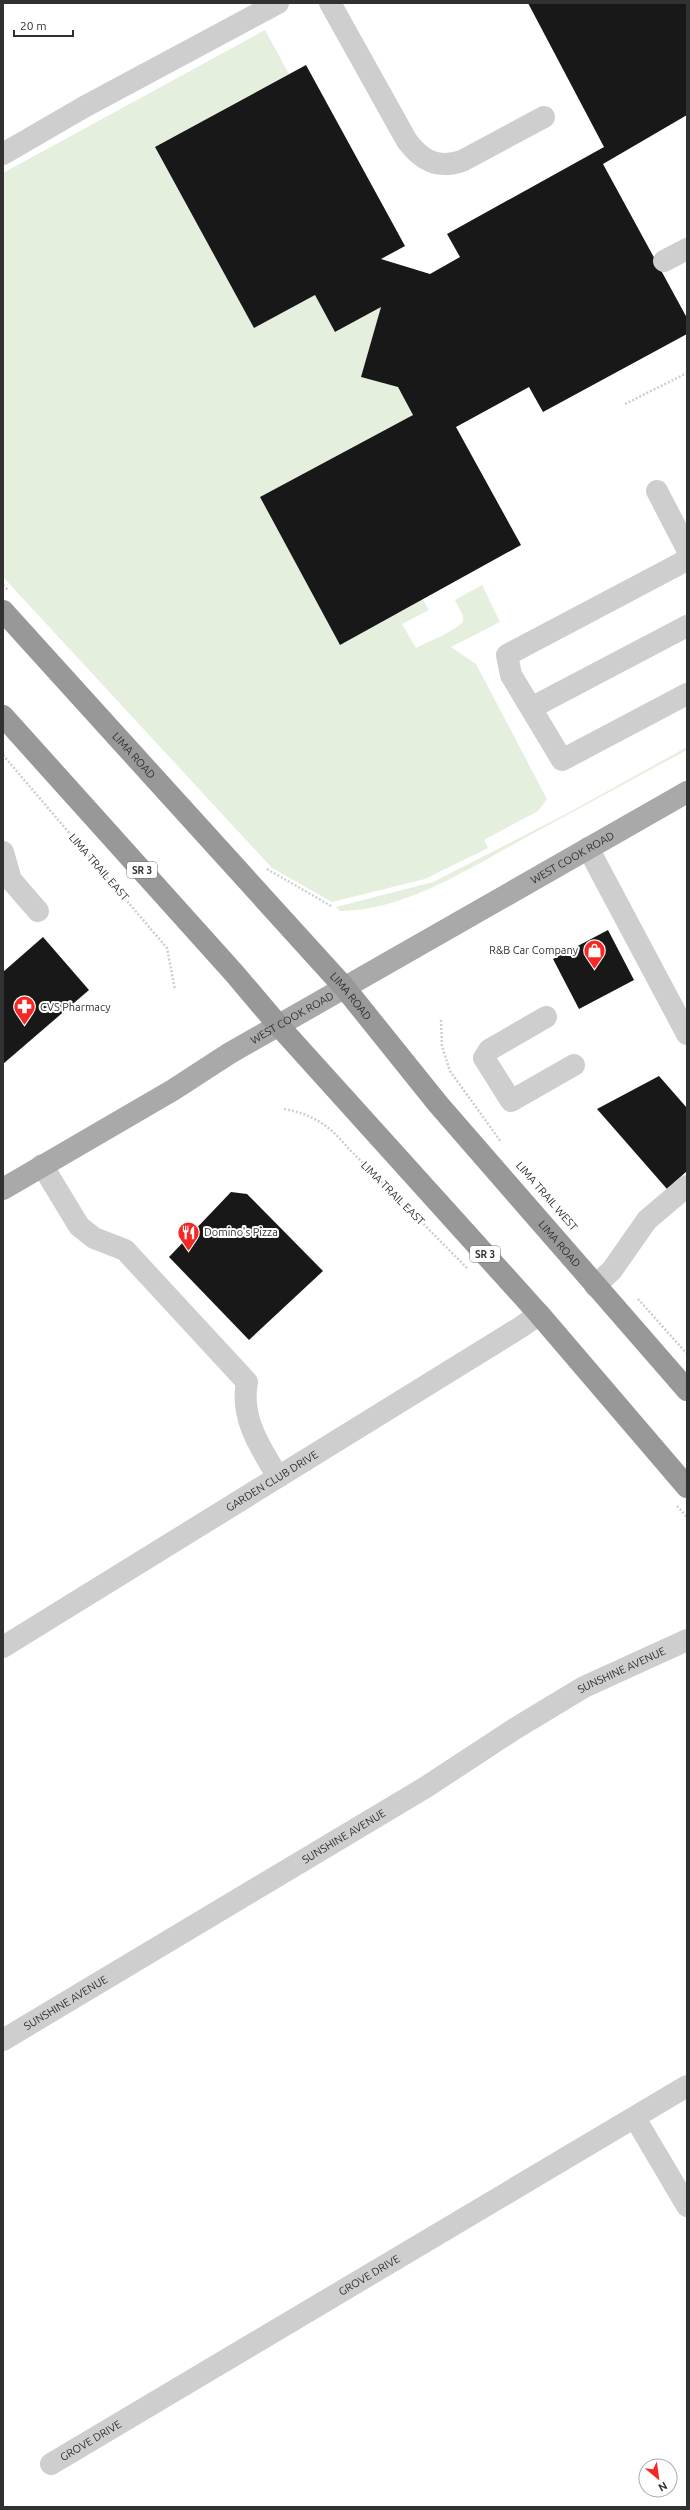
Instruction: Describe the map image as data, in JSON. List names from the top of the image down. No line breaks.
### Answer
{"streets":{"highway":["LIMA ROAD","SR 3"],"main road":["WEST COOK ROAD"],"street":["GARDEN CLUB DRIVE","SUNSHINE AVENUE","GROVE DRIVE"],"path":["LIMA TRAIL EAST"]},"crossings":[["LIMA ROAD","WEST COOK ROAD"],["WEST COOK ROAD","SR 3"],["SR 3","GARDEN CLUB DRIVE"]],"places":{"shop":["R&B Car Company"],"pharmacy":["CVS Pharmacy"],"restaurant":["Domino's Pizza"]},"scale_bar":"20 m","north":"bottom right"}
